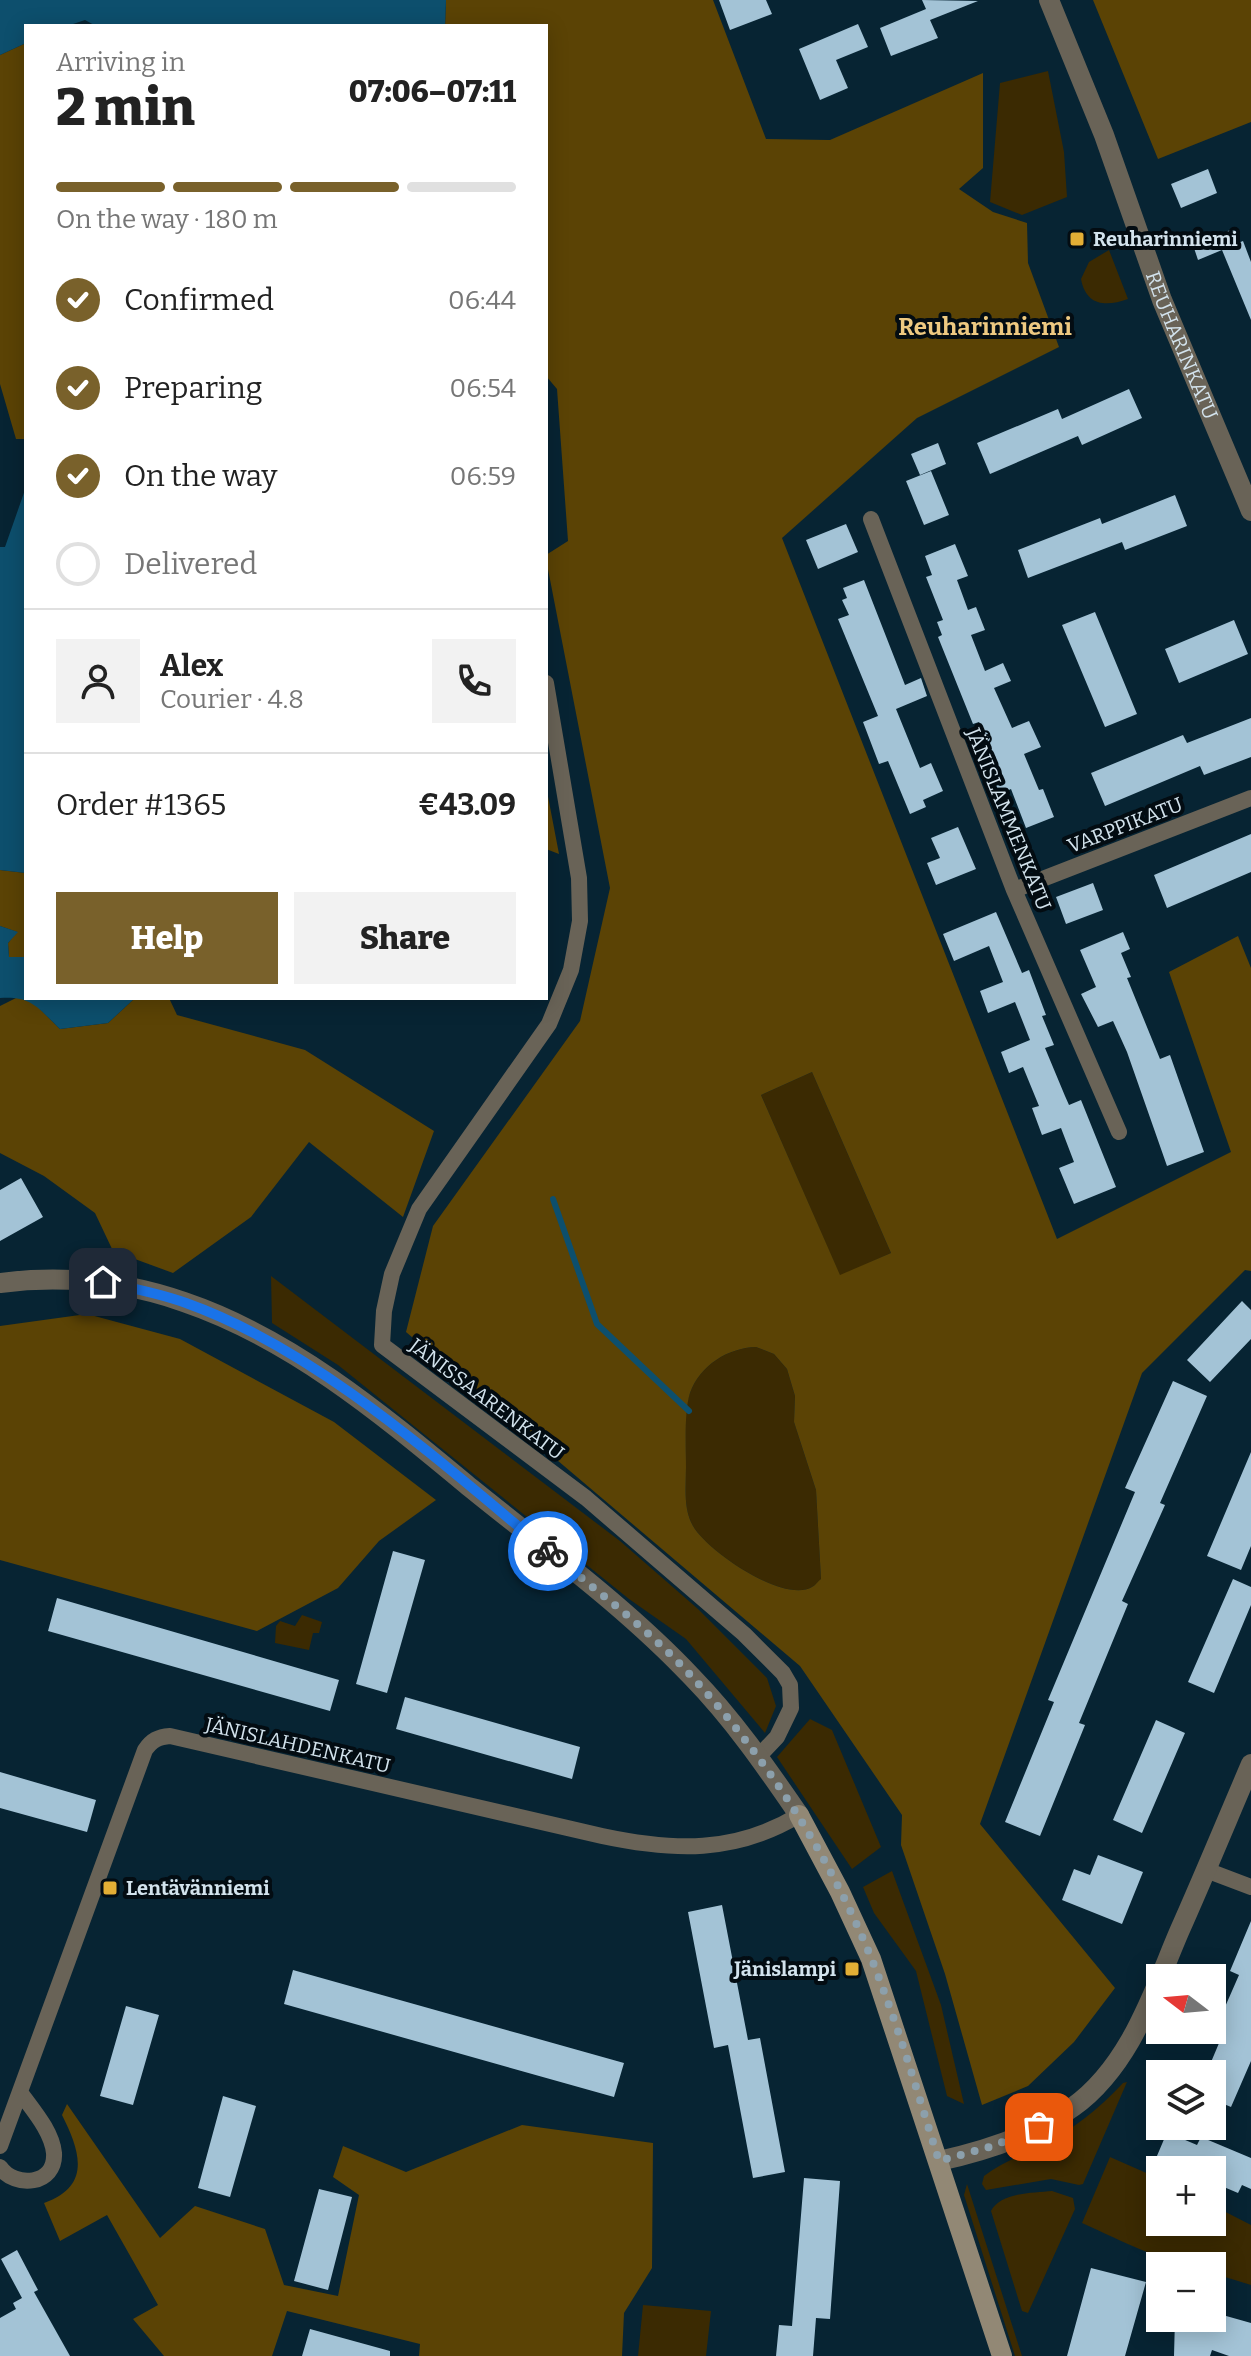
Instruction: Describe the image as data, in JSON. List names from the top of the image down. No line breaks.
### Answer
{"streets":{"street":["REUHARINKATU","JÄNISLAMMENKATU","VARPPIKATU","JÄNISSAARENKATU","JÄNISLAHDENKATU"]},"crossings":[["JÄNISLAMMENKATU","VARPPIKATU"]],"districts":["Reuharinniemi"],"places":{"transit":["Reuharinniemi","Lentävänniemi","Jänislampi"]},"north":"left","page":{"heading":["2 min","Arriving in","07:06–07:11"],"panel":["Alex","Courier · 4.8","Order #1365","€43.09"],"bar":"On the way · 180 m","list":[["Confirmed","06:44"],["Preparing","06:54"],["On the way","06:59"],"Delivered"],"buttons":["Help","Share"],"map_buttons":["+","−"]}}
